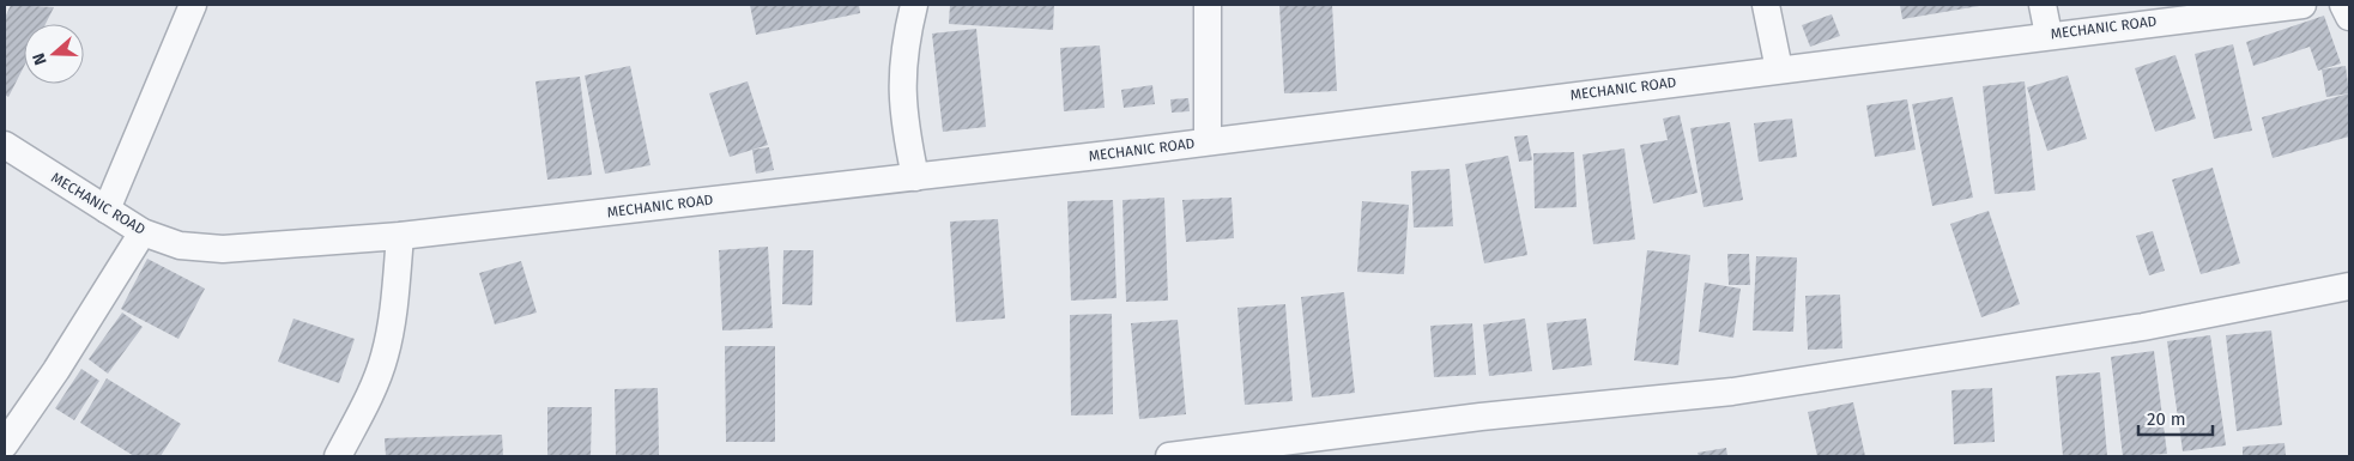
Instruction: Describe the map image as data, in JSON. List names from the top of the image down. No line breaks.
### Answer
{"streets":{"street":["MECHANIC ROAD"]},"scale_bar":"20 m","north":"left"}
